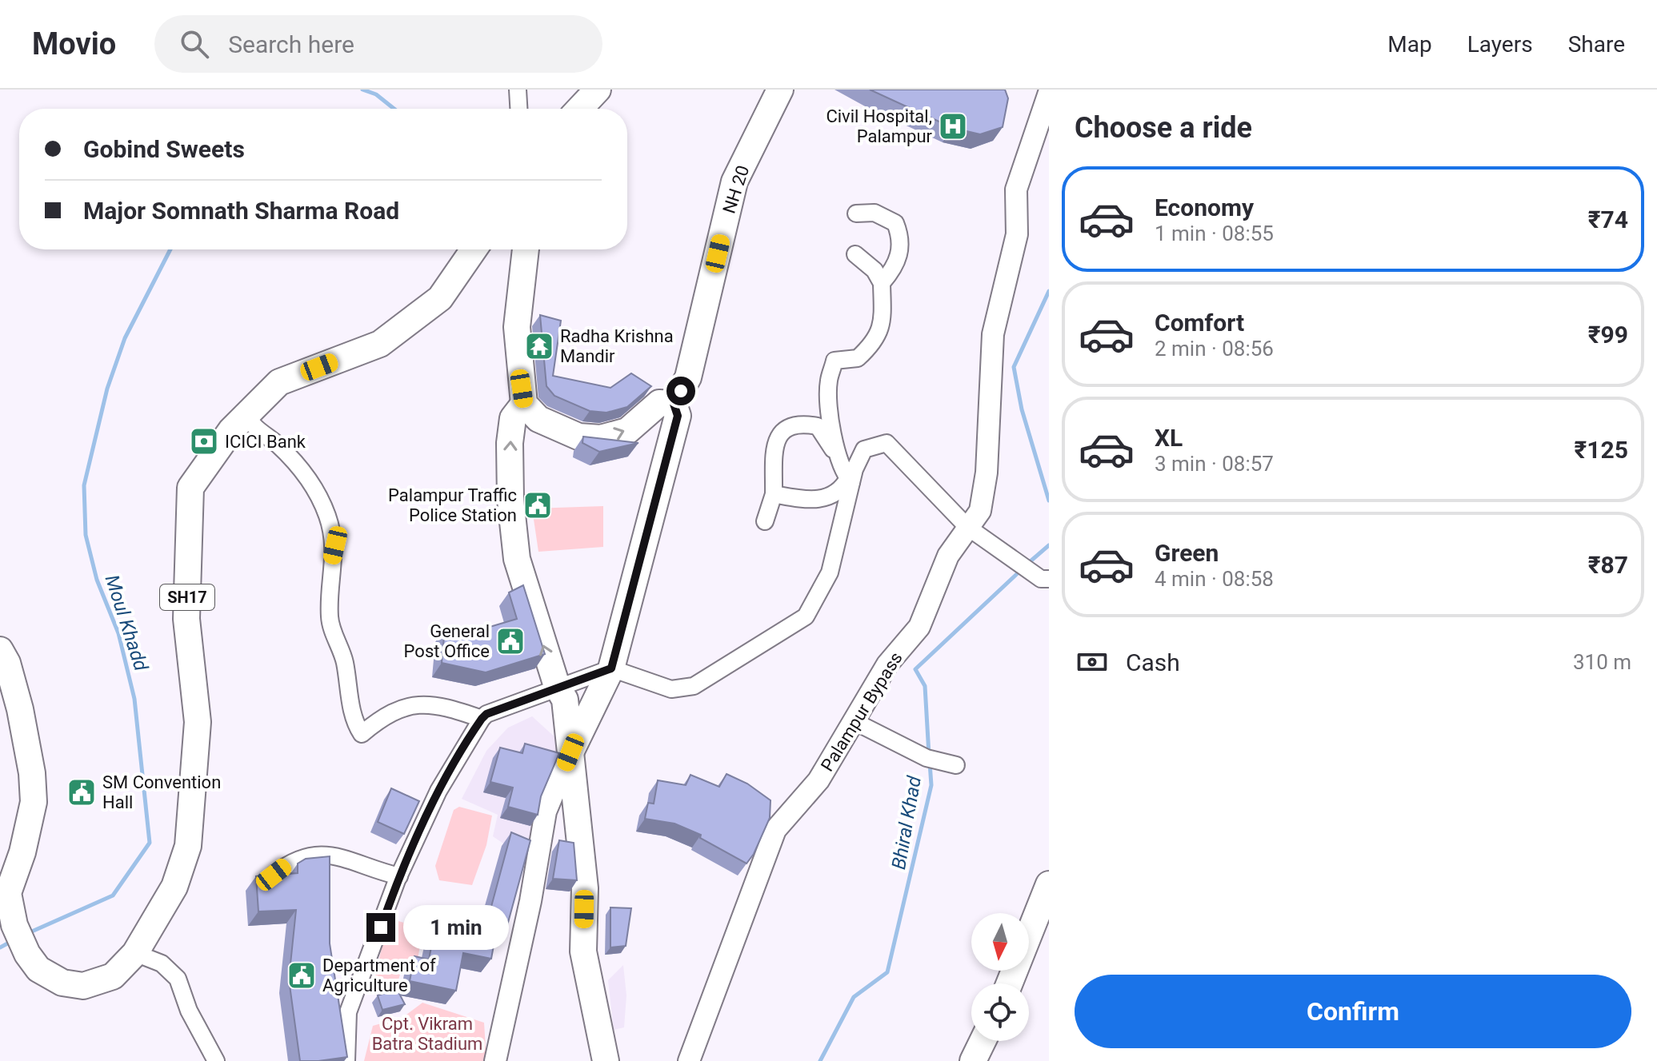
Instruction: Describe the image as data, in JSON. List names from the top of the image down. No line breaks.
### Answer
{"streets":{"main road":["NH 20","SH17"],"street":["Palampur Bypass"]},"water":["Moul Khadd","Bhiral Khad"],"parks":["Cpt. Vikram Batra Stadium"],"places":{"hospital":["Civil Hospital, Palampur"],"temple":["Radha Krishna Mandir"],"bank":["ICICI Bank"],"public building":["Palampur Traffic Police Station","General Post Office","SM Convention Hall","Department of Agriculture"]},"north":"bottom","page":{"header":"Movio","search":"Search here","nav":["Map","Layers","Share"],"heading":"Choose a ride","banner":["Gobind Sweets","Major Somnath Sharma Road"],"list":[{"name":"Economy","note":"1 min · 08:55","value":"₹74"},{"name":"Comfort","note":"2 min · 08:56","value":"₹99"},{"name":"XL","note":"3 min · 08:57","value":"₹125"},{"name":"Green","note":"4 min · 08:58","value":"₹87"}],"pay":["Cash","310 m"],"bubble":"1 min","buttons":"Confirm"}}
